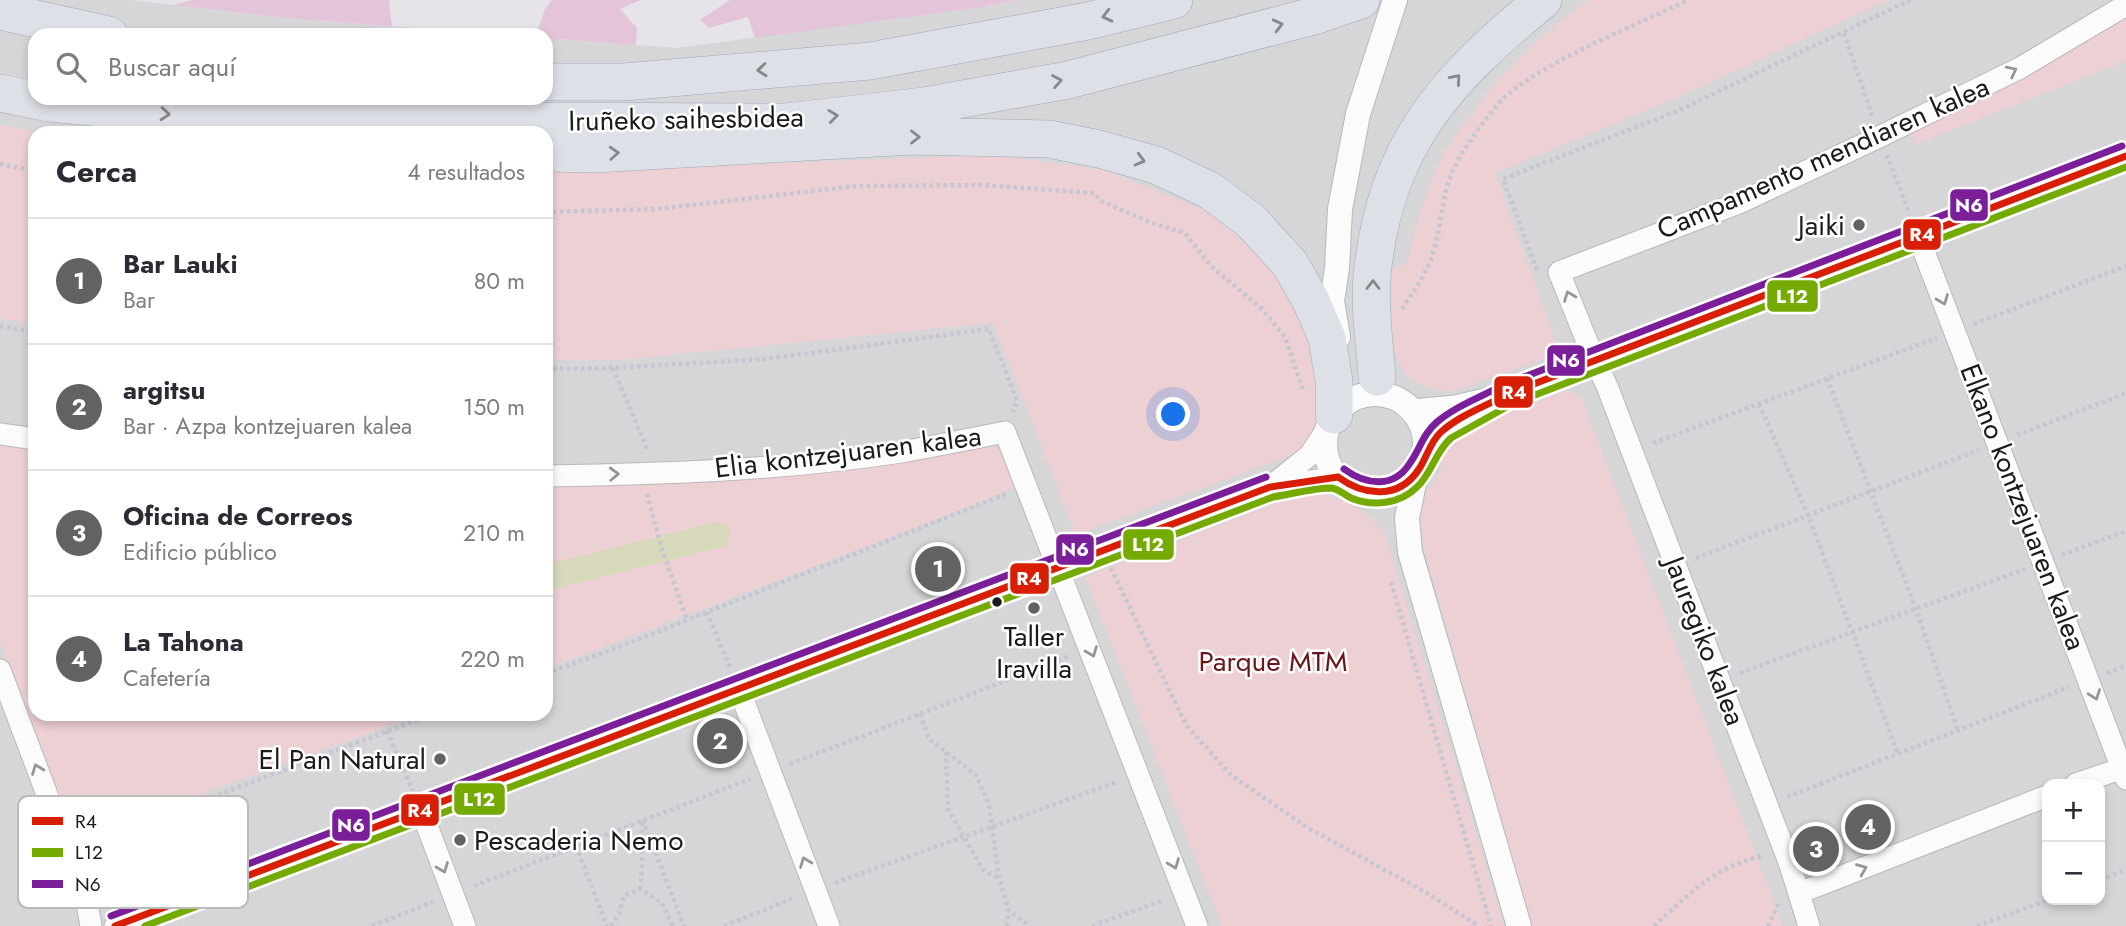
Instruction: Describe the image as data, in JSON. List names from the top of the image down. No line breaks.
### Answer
{"streets":{"highway":["Iruñeko saihesbidea"],"street":["Campamento mendiaren kalea","Elia kontzejuaren kalea","Elkano kontzejuaren kalea","Jauregiko kalea"]},"crossings":[["Campamento mendiaren kalea","Jauregiko kalea"]],"parks":["Parque MTM"],"places":["Jaiki","Taller Iravilla","El Pan Natural","Pescaderia Nemo"],"lines":["transit line N6","transit line R4","transit line L12"],"legend":["R4","L12","N6"],"page":{"search":"Buscar aquí","heading":["Cerca","4 resultados"],"list":[{"mark":"1","name":"Bar Lauki","note":"Bar","value":"80 m"},{"mark":"2","name":"argitsu","note":"Bar · Azpa kontzejuaren kalea","value":"150 m"},{"mark":"3","name":"Oficina de Correos","note":"Edificio público","value":"210 m"},{"mark":"4","name":"La Tahona","note":"Cafetería","value":"220 m"}],"pins":["1","2","4","3"],"map_buttons":["+","−"]}}
